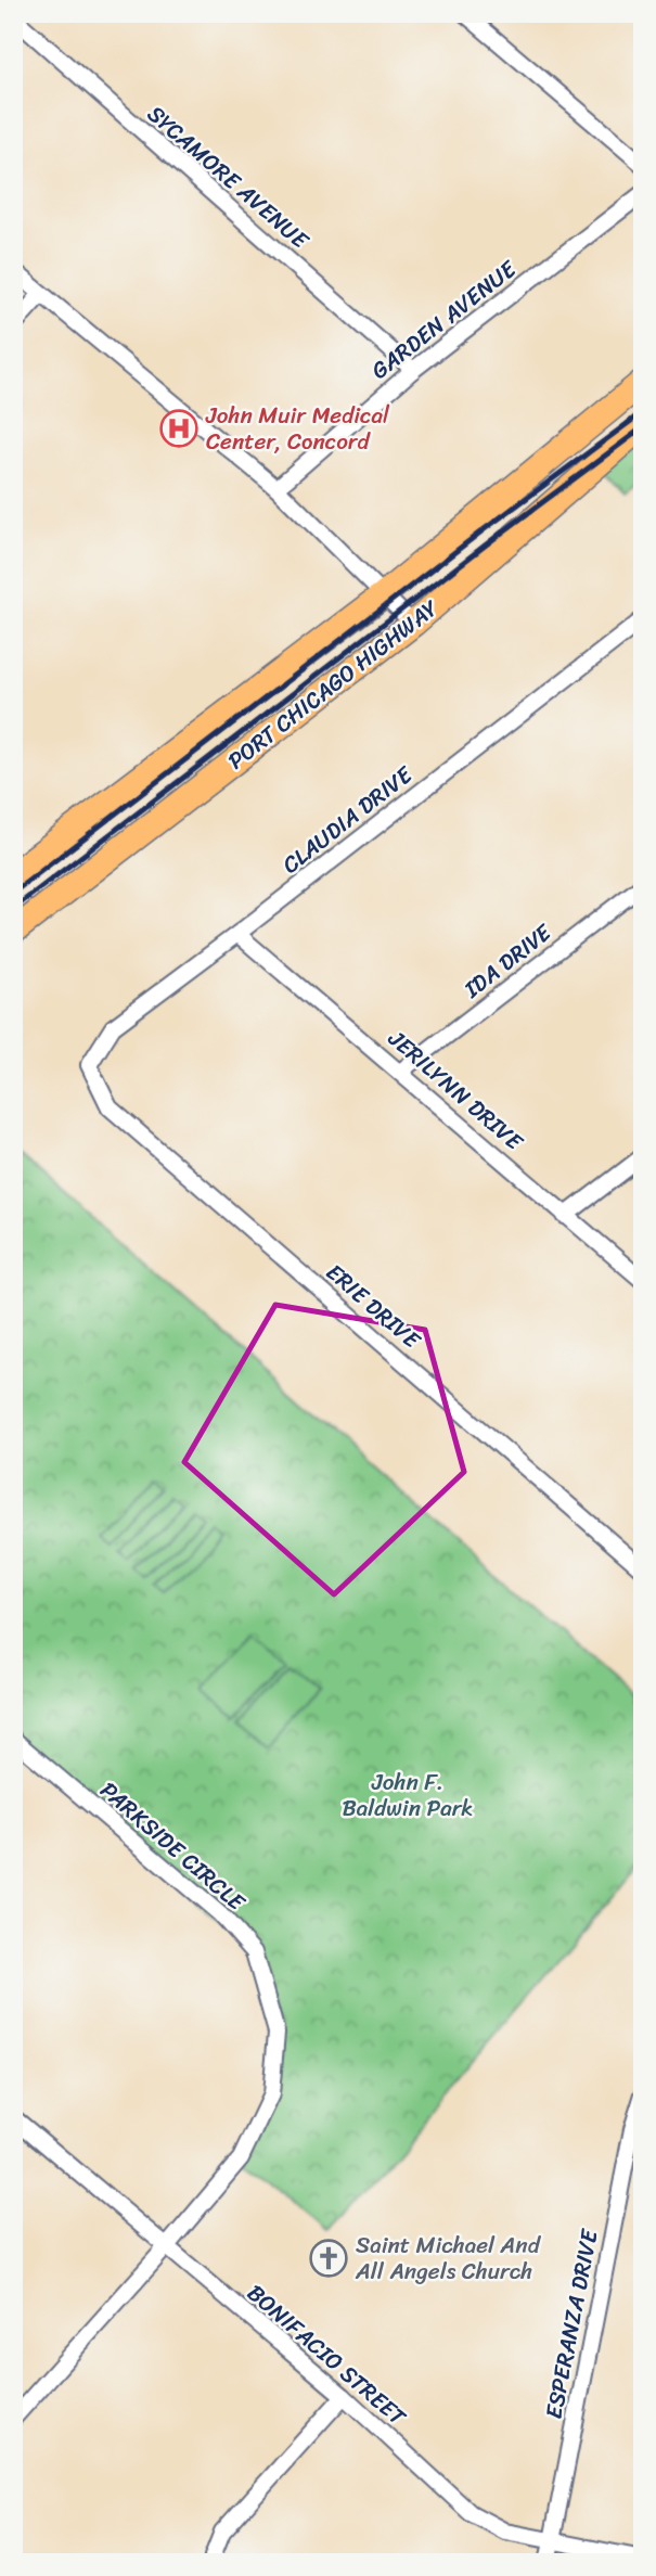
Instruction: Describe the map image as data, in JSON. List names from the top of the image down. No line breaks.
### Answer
{"streets":{"main road":["PORT CHICAGO HIGHWAY"],"street":["SYCAMORE AVENUE","GARDEN AVENUE","CLAUDIA DRIVE","IDA DRIVE","JERILYNN DRIVE","ERIE DRIVE","PARKSIDE CIRCLE","ESPERANZA DRIVE","BONIFACIO STREET"]},"crossings":[["SYCAMORE AVENUE","GARDEN AVENUE"],["CLAUDIA DRIVE","JERILYNN DRIVE"],["CLAUDIA DRIVE","ERIE DRIVE"],["IDA DRIVE","JERILYNN DRIVE"],["PARKSIDE CIRCLE","BONIFACIO STREET"],["ESPERANZA DRIVE","BONIFACIO STREET"]],"parks":["John F. Baldwin Park"],"places":{"hospital":["John Muir Medical Center, Concord"],"church":["Saint Michael And All Angels Church"]}}
